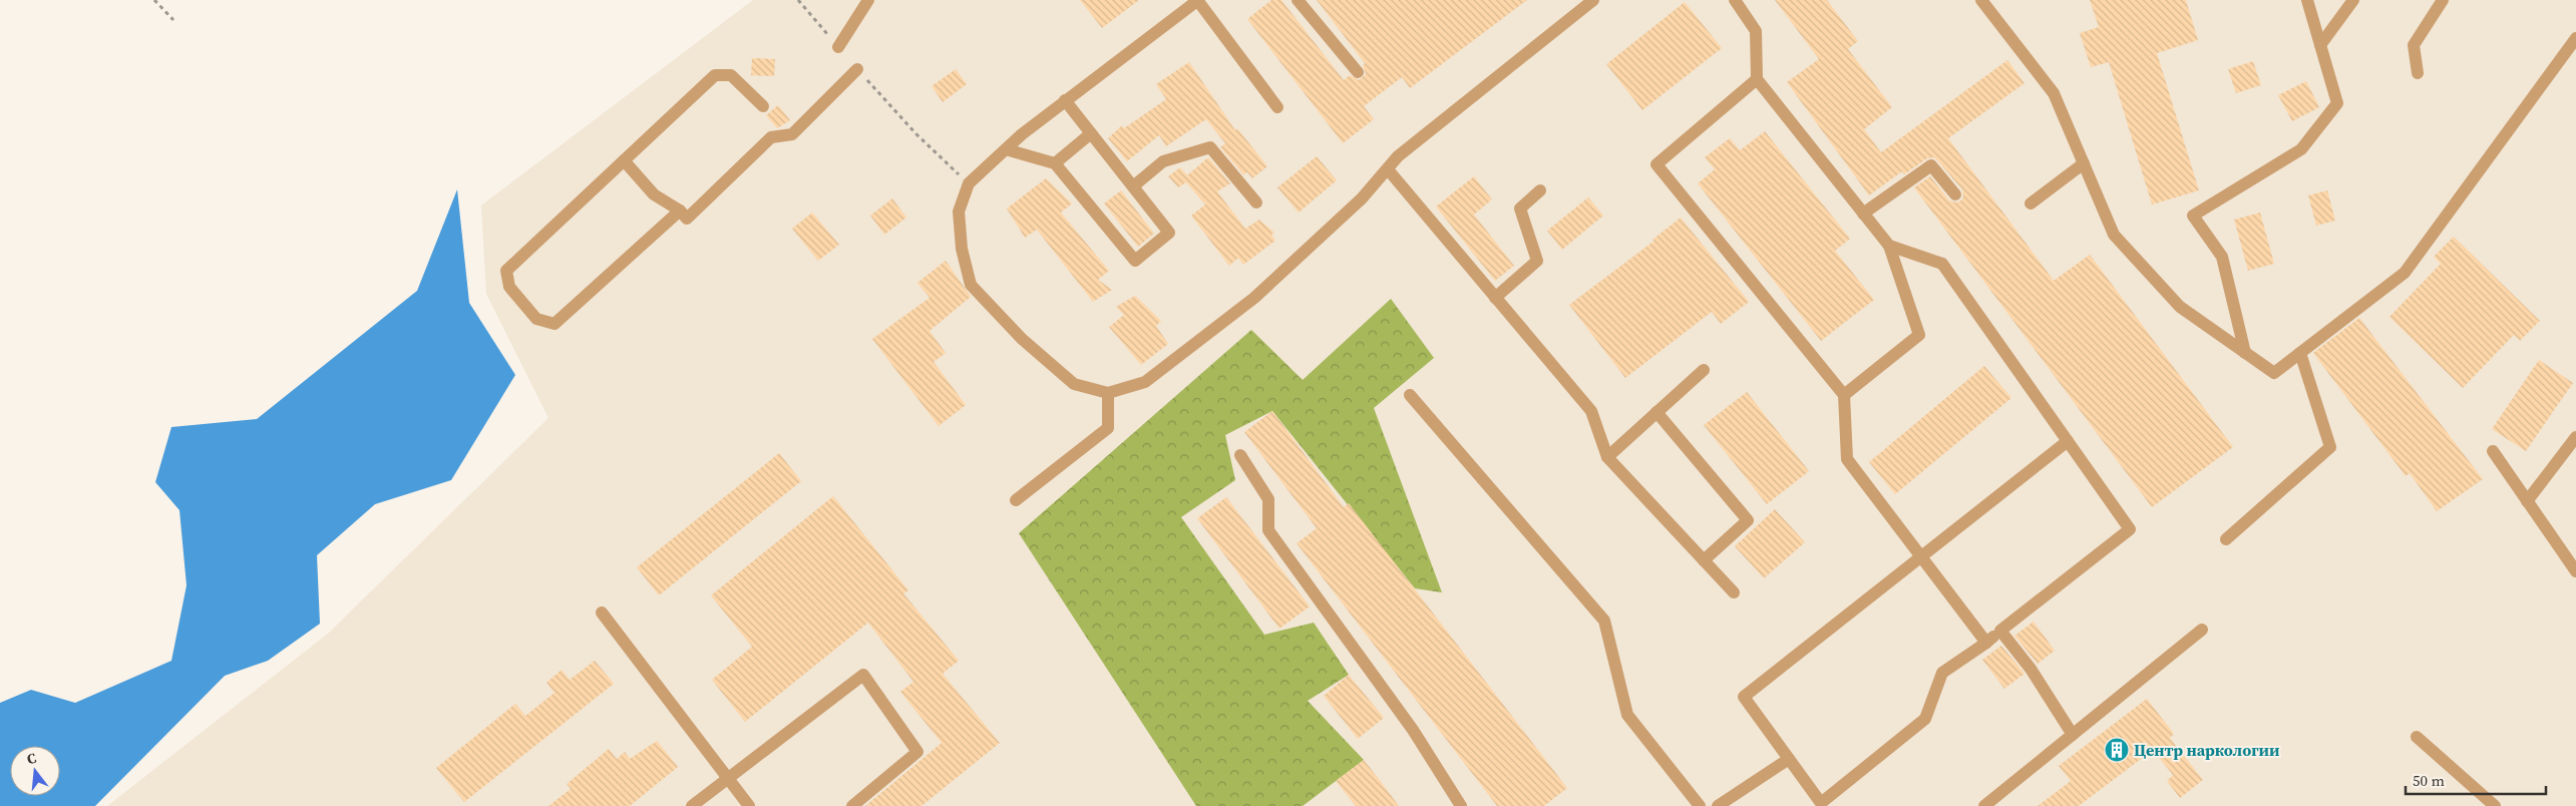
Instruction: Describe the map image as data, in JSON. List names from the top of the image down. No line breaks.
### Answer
{"places":{"building":["Центр наркологии"]},"scale_bar":"50 m","north":"top"}
